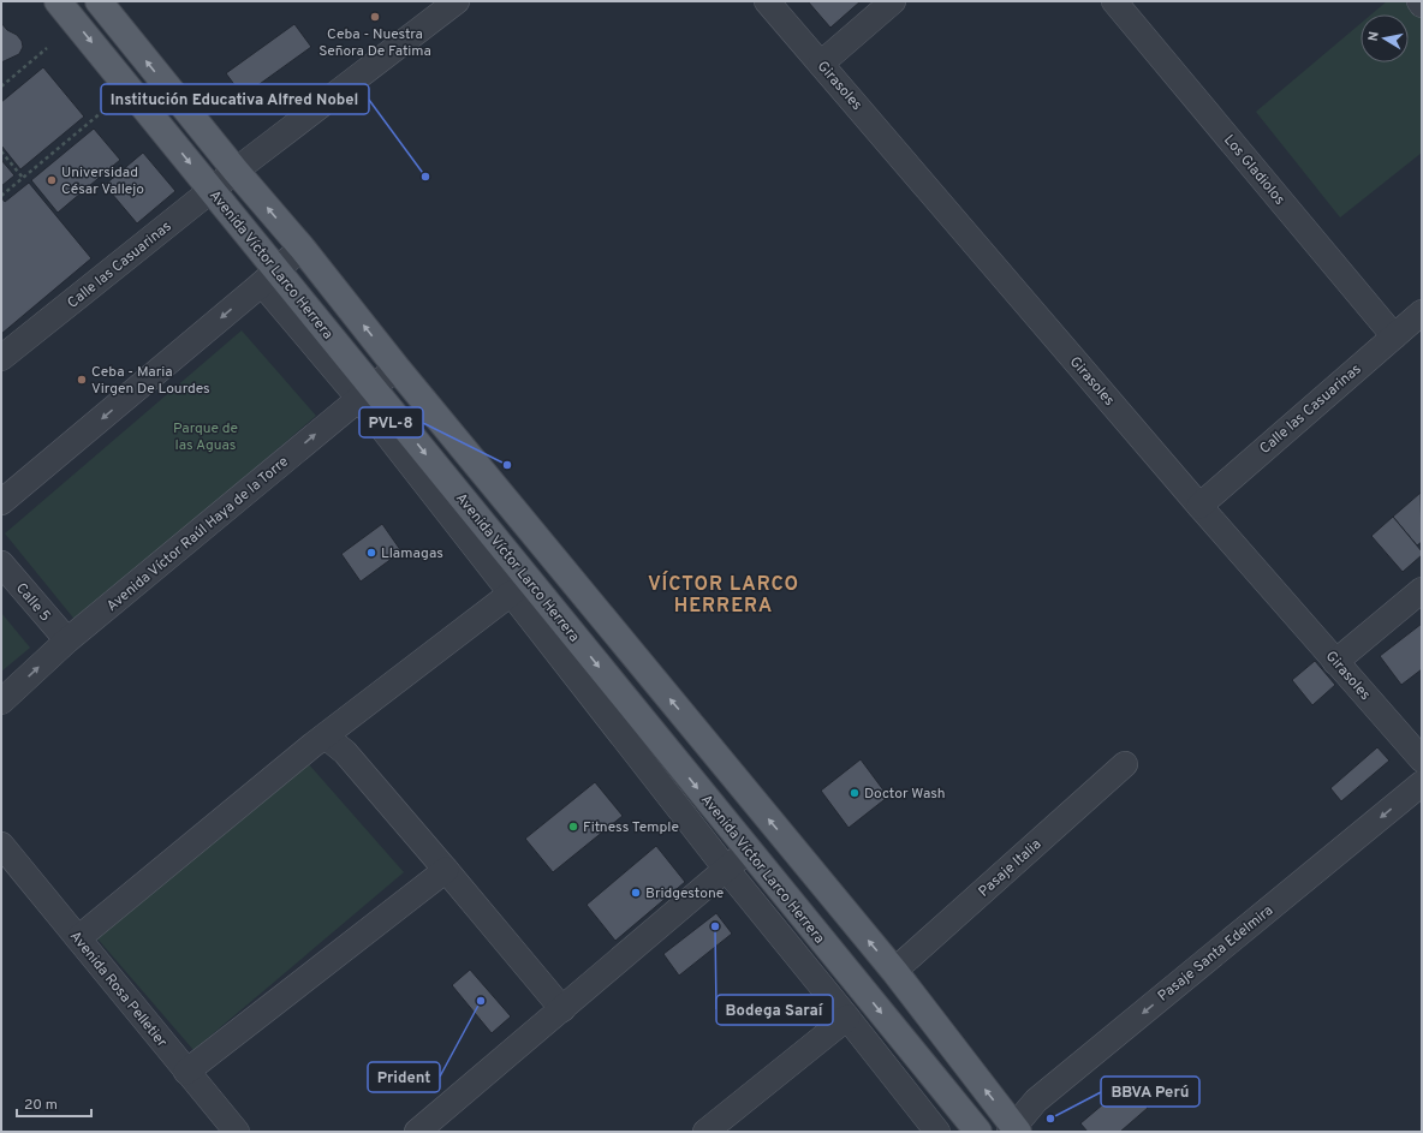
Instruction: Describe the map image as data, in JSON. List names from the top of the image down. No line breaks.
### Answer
{"streets":{"main road":["Avenida Víctor Larco Herrera"],"street":["Girasoles","Los Gladiolos","Calle las Casuarinas","Avenida Víctor Raúl Haya de la Torre","Calle 5","Pasaje Italia","Pasaje Santa Edelmira","Avenida Rosa Pelletier"]},"crossings":[["Girasoles","Calle las Casuarinas"],["Los Gladiolos","Calle las Casuarinas"],["Calle las Casuarinas","Avenida Víctor Larco Herrera"],["Avenida Víctor Larco Herrera","Avenida Víctor Raúl Haya de la Torre"],["Avenida Víctor Raúl Haya de la Torre","Calle 5"]],"one_way":["Pasaje Santa Edelmira"],"districts":["VÍCTOR LARCO HERRERA"],"parks":["Parque de las Aguas"],"places":["Ceba - Nuestra Señora De Fatima","Institución Educativa Alfred Nobel","Universidad César Vallejo","Ceba - Maria Virgen De Lourdes","PVL-8","Llamagas","Doctor Wash","Fitness Temple","Bridgestone","Bodega Saraí","Prident","BBVA Perú"],"scale_bar":"20 m","north":"left"}
